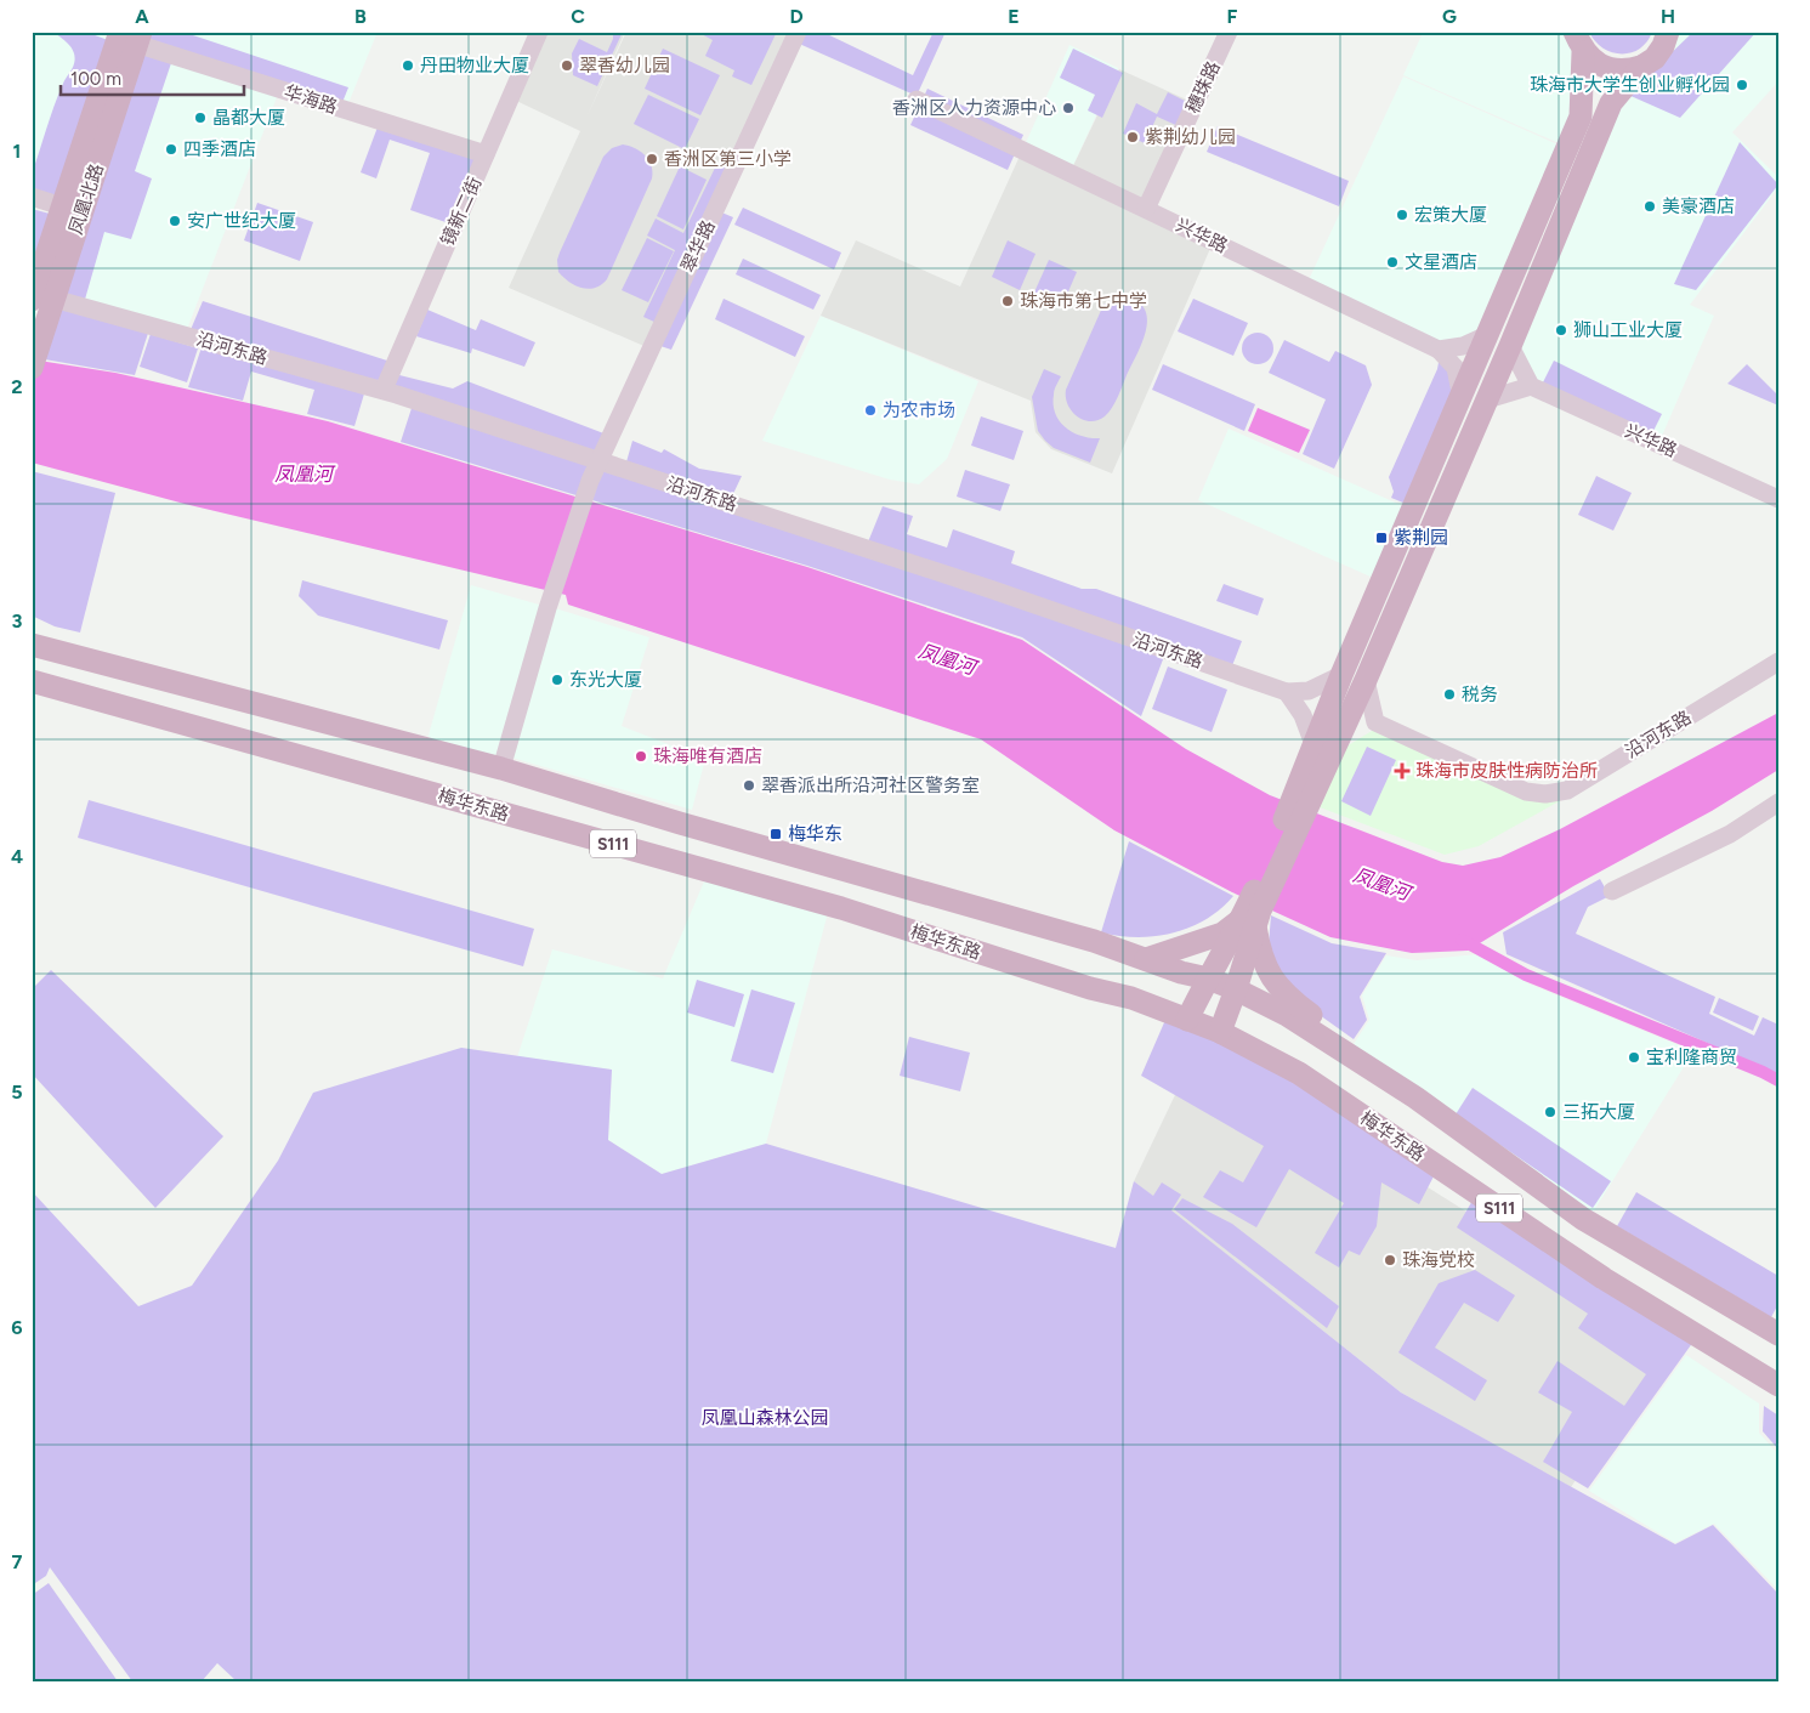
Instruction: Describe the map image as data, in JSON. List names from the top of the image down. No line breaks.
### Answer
{"streets":{"main road":["凤凰北路","梅华东路","S111"],"street":["穗珠路","华海路","镜新二街","兴华路","翠华路","沿河东路"]},"crossings":[["穗珠路","兴华路"],["华海路","凤凰北路"],["华海路","镜新二街"],["凤凰北路","沿河东路"],["镜新二街","沿河东路"],["翠华路","沿河东路"],["翠华路","S111"]],"water":["凤凰河"],"parks":["凤凰山森林公园"],"places":{"other":["丹田物业大厦","翠香幼儿园","珠海市大学生创业孵化园","香洲区人力资源中心","晶都大厦","紫荆幼儿园","四季酒店","香洲区第三小学","美豪酒店","宏策大厦","安广世纪大厦","文星酒店","珠海市第七中学","狮山工业大厦","为农市场","东光大厦","税务","珠海唯有酒店","翠香派出所沿河社区警务室","宝利隆商贸","三拓大厦","珠海党校"],"transit":["紫荆园","梅华东"],"health":["珠海市皮肤性病防治所"]},"scale_bar":"100 m","grid":{"columns":["A","B","C","D","E","F","G","H"],"rows":["1","2","3","4","5","6","7"]}}
